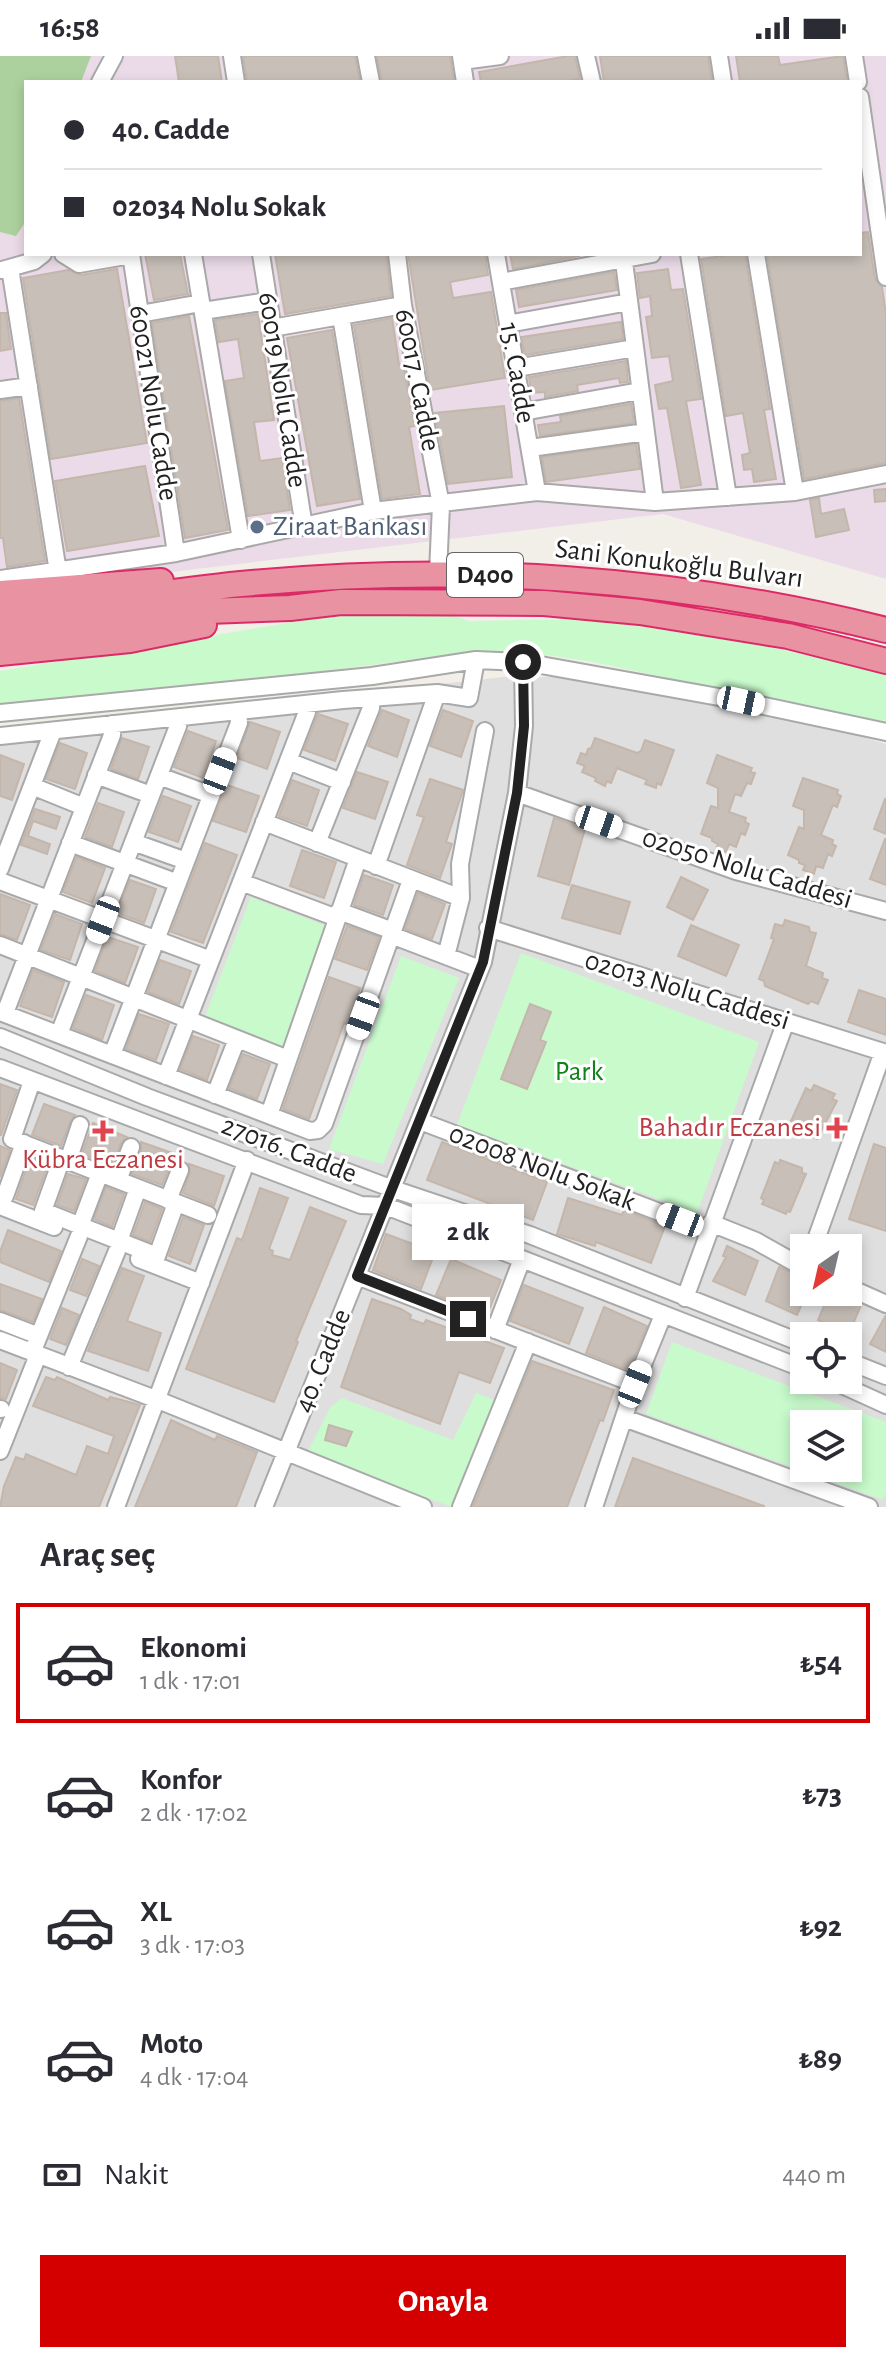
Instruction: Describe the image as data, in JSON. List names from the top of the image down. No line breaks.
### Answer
{"streets":{"highway":["Sani Konukoğlu Bulvarı","D400"],"street":["15. Cadde","60017. Cadde","60019 Nolu Cadde","60021 Nolu Cadde","02050 Nolu Caddesi","02013 Nolu Caddesi","27016. Cadde","02008 Nolu Sokak","40. Cadde"]},"crossings":[["60017. Cadde","Sani Konukoğlu Bulvarı"],["Sani Konukoğlu Bulvarı","D400"],["02050 Nolu Caddesi","40. Cadde"],["02013 Nolu Caddesi","40. Cadde"],["27016. Cadde","40. Cadde"],["02008 Nolu Sokak","40. Cadde"]],"parks":["Park"],"places":{"other":["Ziraat Bankası"],"health":["Bahadır Eczanesi","Kübra Eczanesi"]},"north":"bottom left","page":{"status":"16:58","banner":["40. Cadde","02034 Nolu Sokak"],"bubble":"2 dk","heading":"Araç seç","list":[{"name":"Ekonomi","note":"1 dk · 17:01","value":"₺54"},{"name":"Konfor","note":"2 dk · 17:02","value":"₺73"},{"name":"XL","note":"3 dk · 17:03","value":"₺92"},{"name":"Moto","note":"4 dk · 17:04","value":"₺89"}],"pay":["Nakit","440 m"],"buttons":"Onayla"}}
